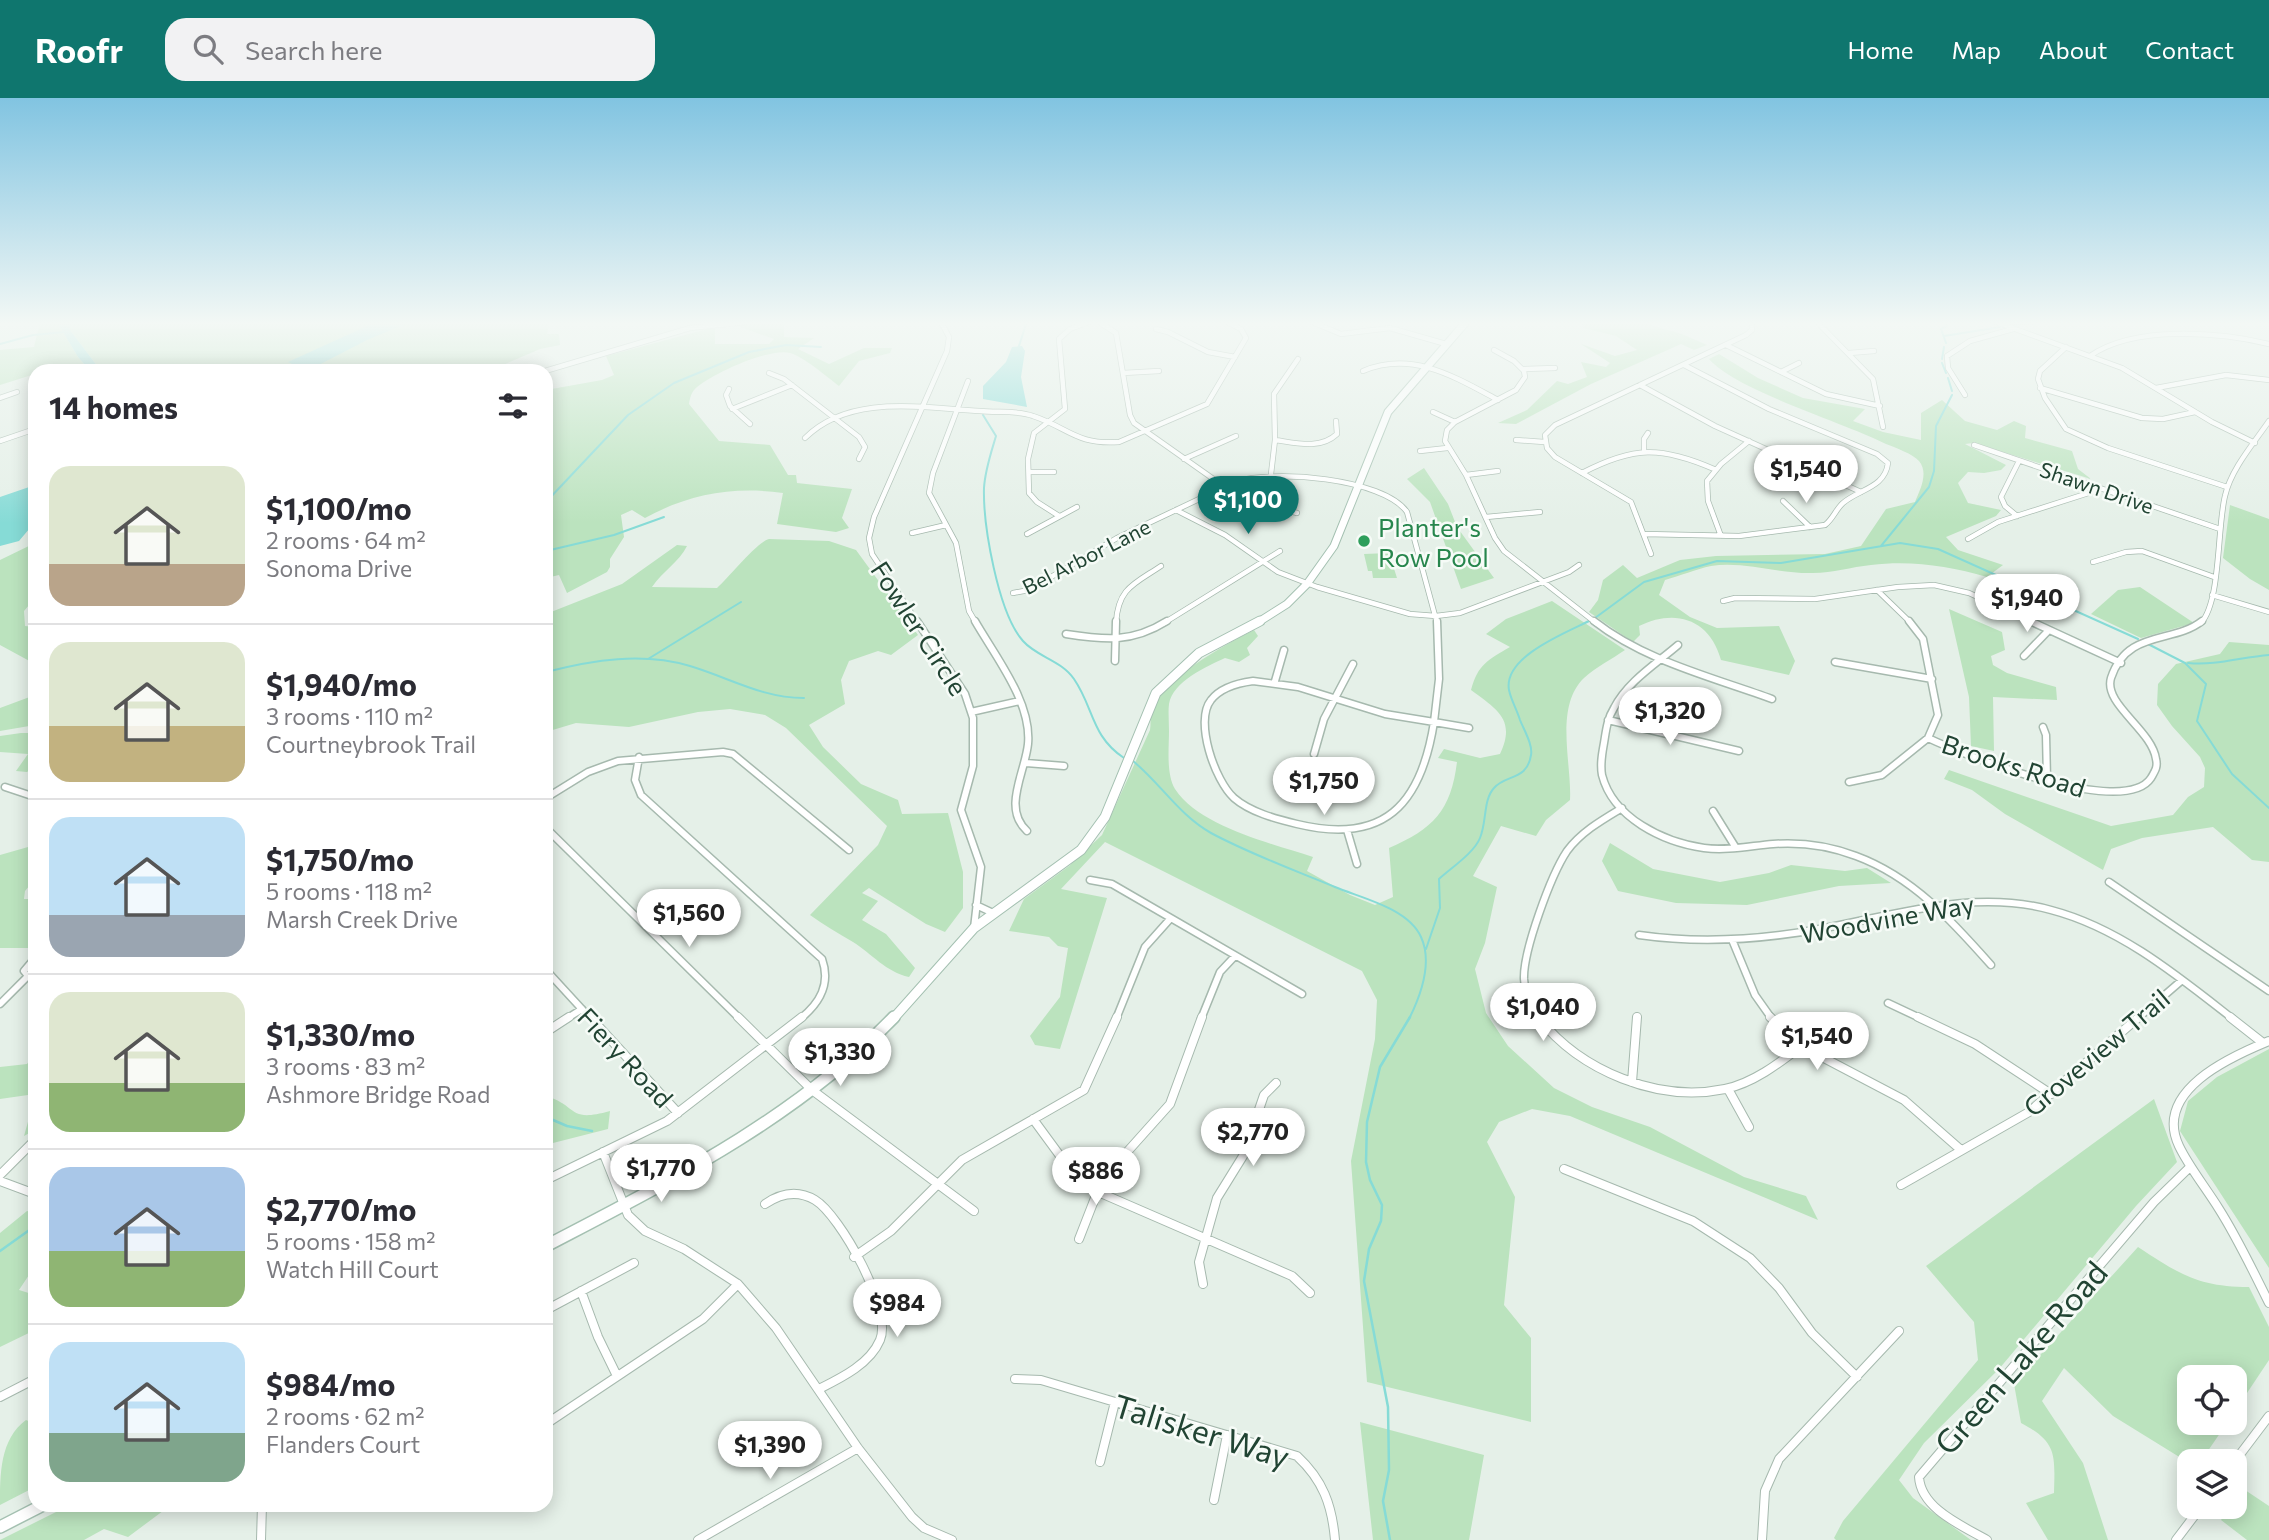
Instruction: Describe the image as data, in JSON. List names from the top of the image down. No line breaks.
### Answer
{"streets":{"street":["Shawn Drive","Bel Arbor Lane","Fowler Circle","Brooks Road","Woodvine Way","Groveview Trail","Fiery Road","Green Lake Road","Talisker Way"]},"crossings":[["Shawn Drive","Brooks Road"],["Woodvine Way","Groveview Trail"]],"places":["Planter's Row Pool"],"page":{"header":"Roofr","search":"Search here","nav":["Home","Map","About","Contact"],"heading":"14 homes","price":["$1,540","$1,100","$1,940","$1,320","$1,750","$1,560","$1,040","$1,540","$1,330","$2,770","$1,770","$886","$984","$1,390"],"list":[{"name":"$1,100/mo","note":"2 rooms · 64 m² · Sonoma Drive"},{"name":"$1,940/mo","note":"3 rooms · 110 m² · Courtneybrook Trail"},{"name":"$1,750/mo","note":"5 rooms · 118 m² · Marsh Creek Drive"},{"name":"$1,330/mo","note":"3 rooms · 83 m² · Ashmore Bridge Road"},{"name":"$2,770/mo","note":"5 rooms · 158 m² · Watch Hill Court"},{"name":"$984/mo","note":"2 rooms · 62 m² · Flanders Court"}]}}
